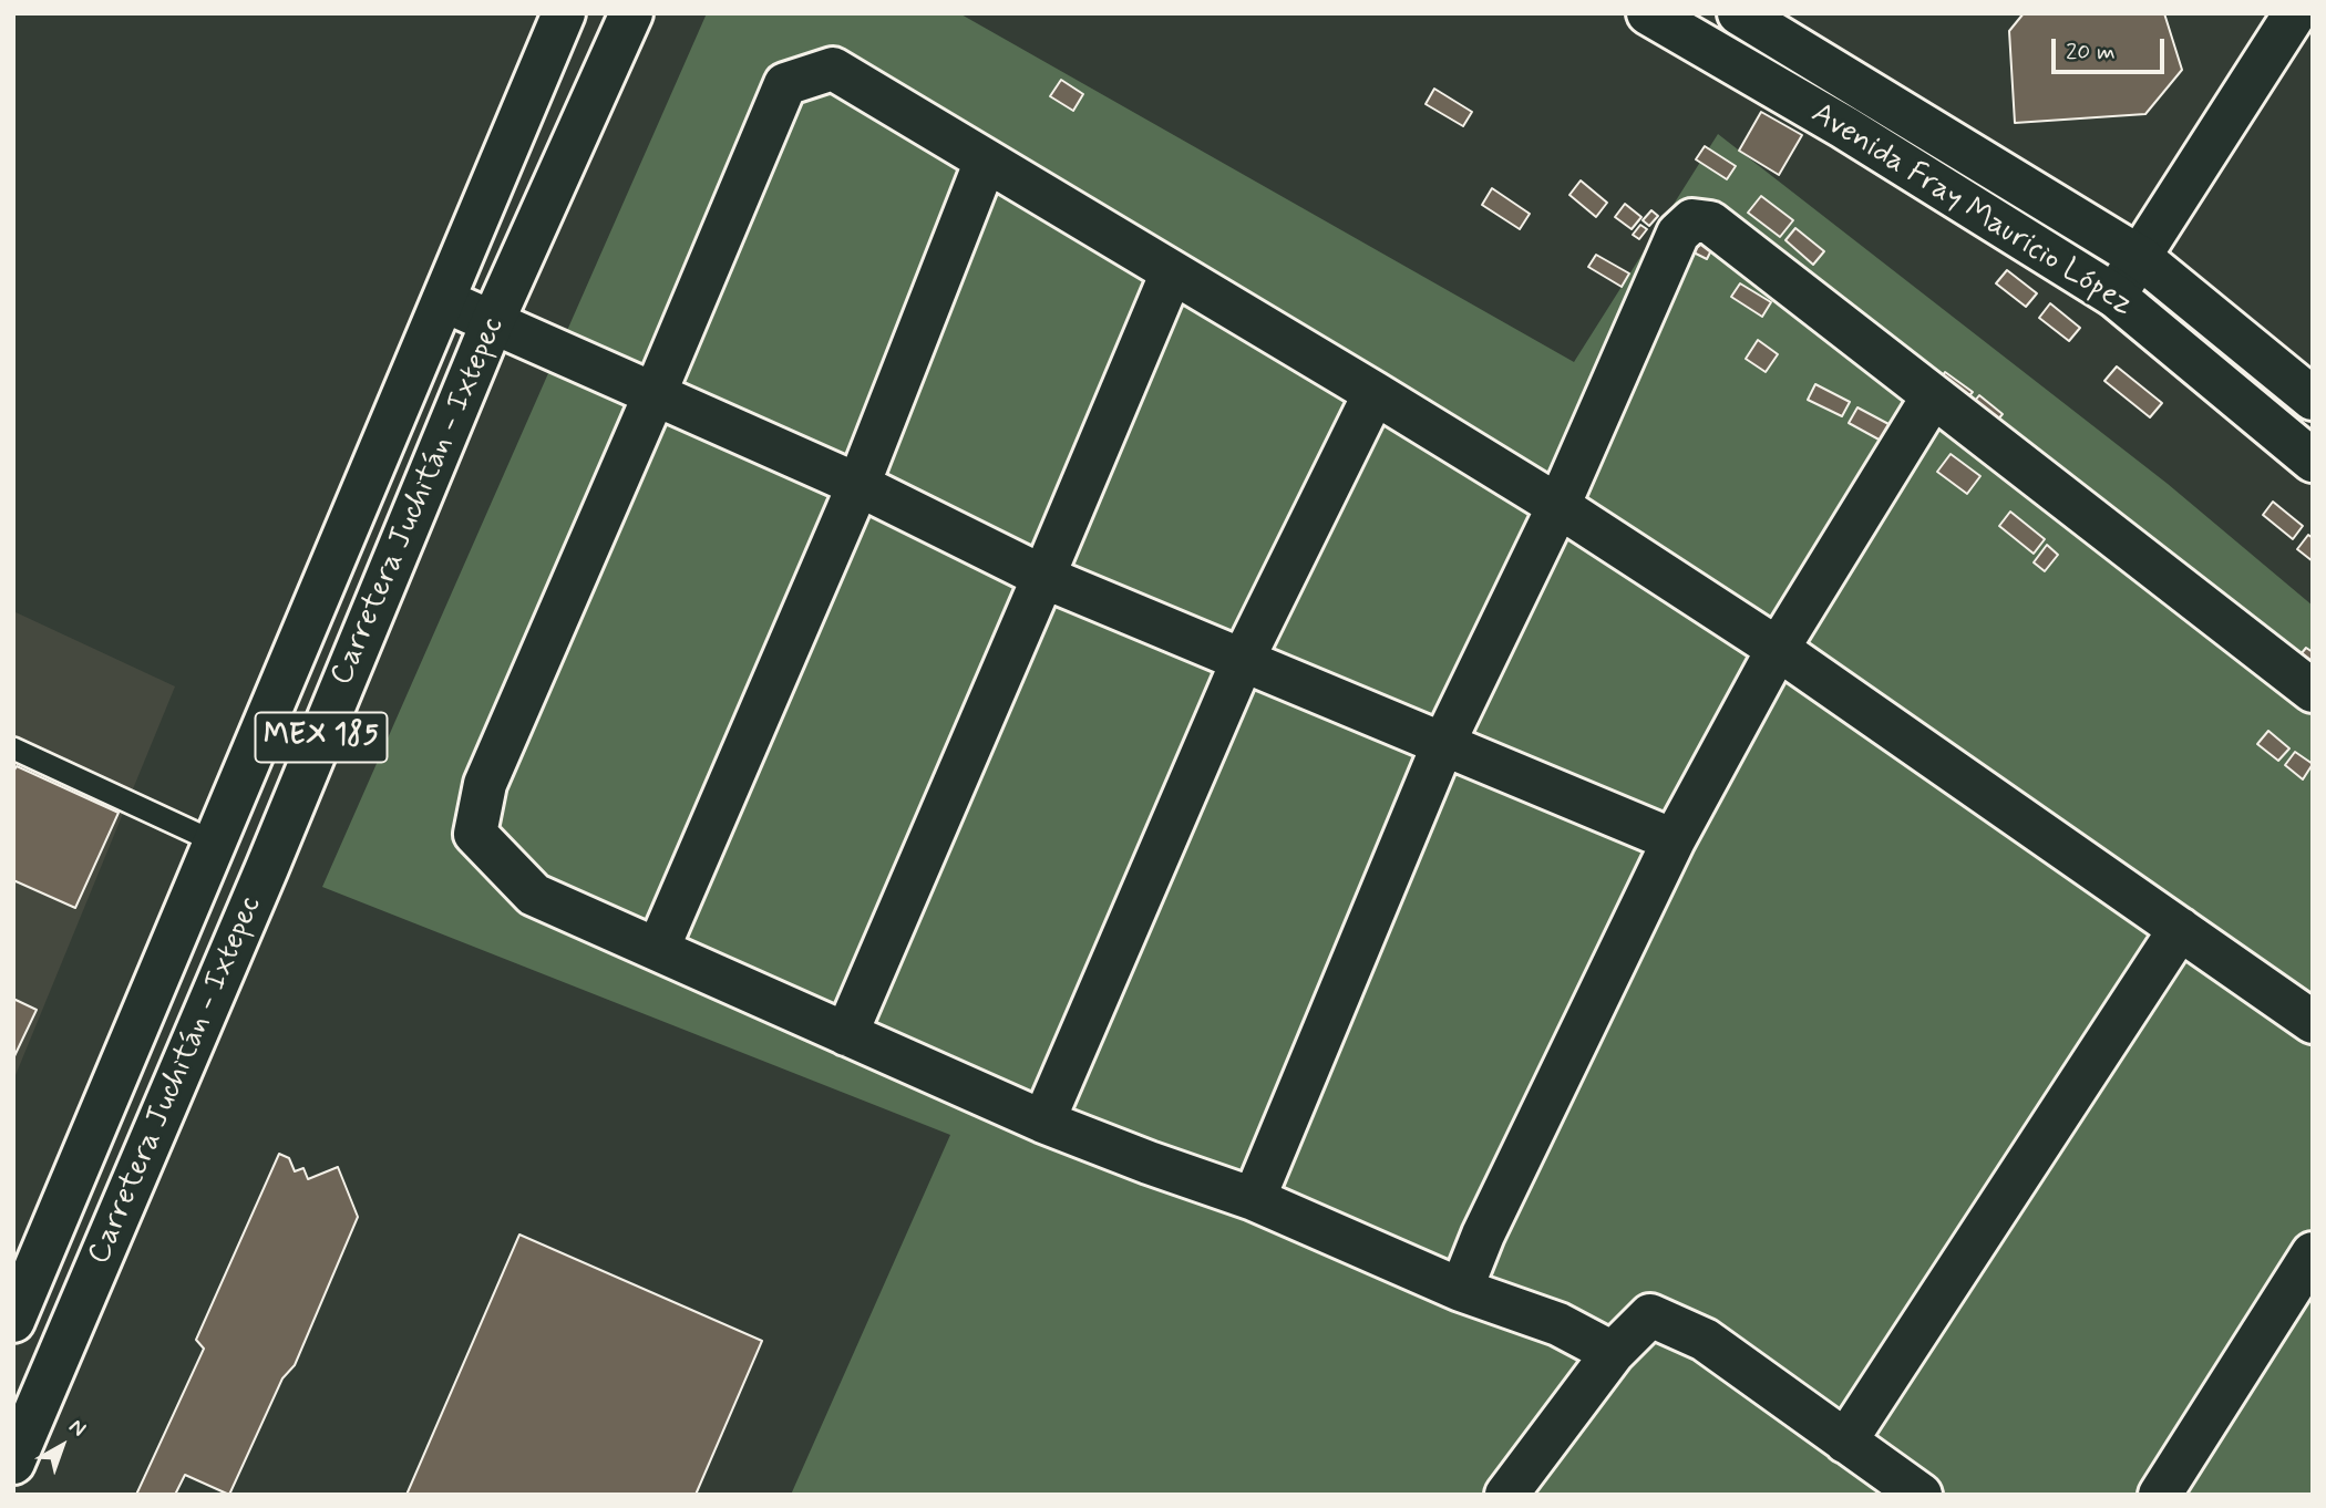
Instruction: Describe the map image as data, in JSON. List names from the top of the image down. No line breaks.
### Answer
{"streets":{"street":["Avenida Fray Mauricio López","Carretera Juchitán - Ixtepec","MEX 185"]},"scale_bar":"20 m","north":"top right"}
